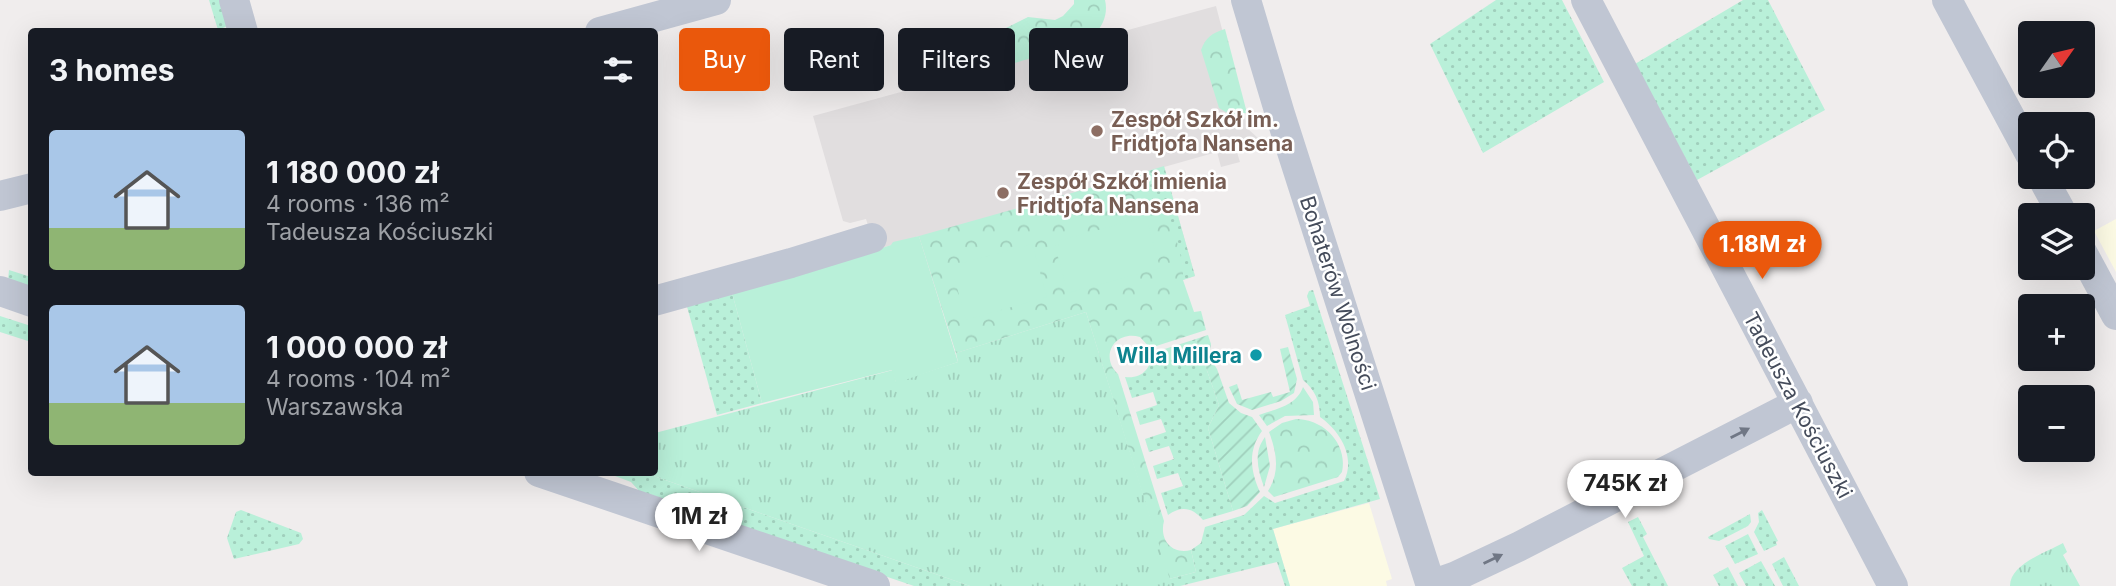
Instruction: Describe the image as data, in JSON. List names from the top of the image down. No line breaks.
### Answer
{"streets":{"street":["Bohaterów Wolności","Tadeusza Kościuszki"]},"places":["Zespół Szkół im. Fridtjofa Nansena","Zespół Szkół imienia Fridtjofa Nansena","Willa Millera"],"north":"top right","page":{"map_buttons":["+","−"],"chip":["Buy","Rent","Filters","New"],"heading":"3 homes","list":[{"name":"1 180 000 zł","note":"4 rooms · 136 m² · Tadeusza Kościuszki"},{"name":"1 000 000 zł","note":"4 rooms · 104 m² · Warszawska"}],"price":["1.18M zł","745K zł","1M zł"]}}
